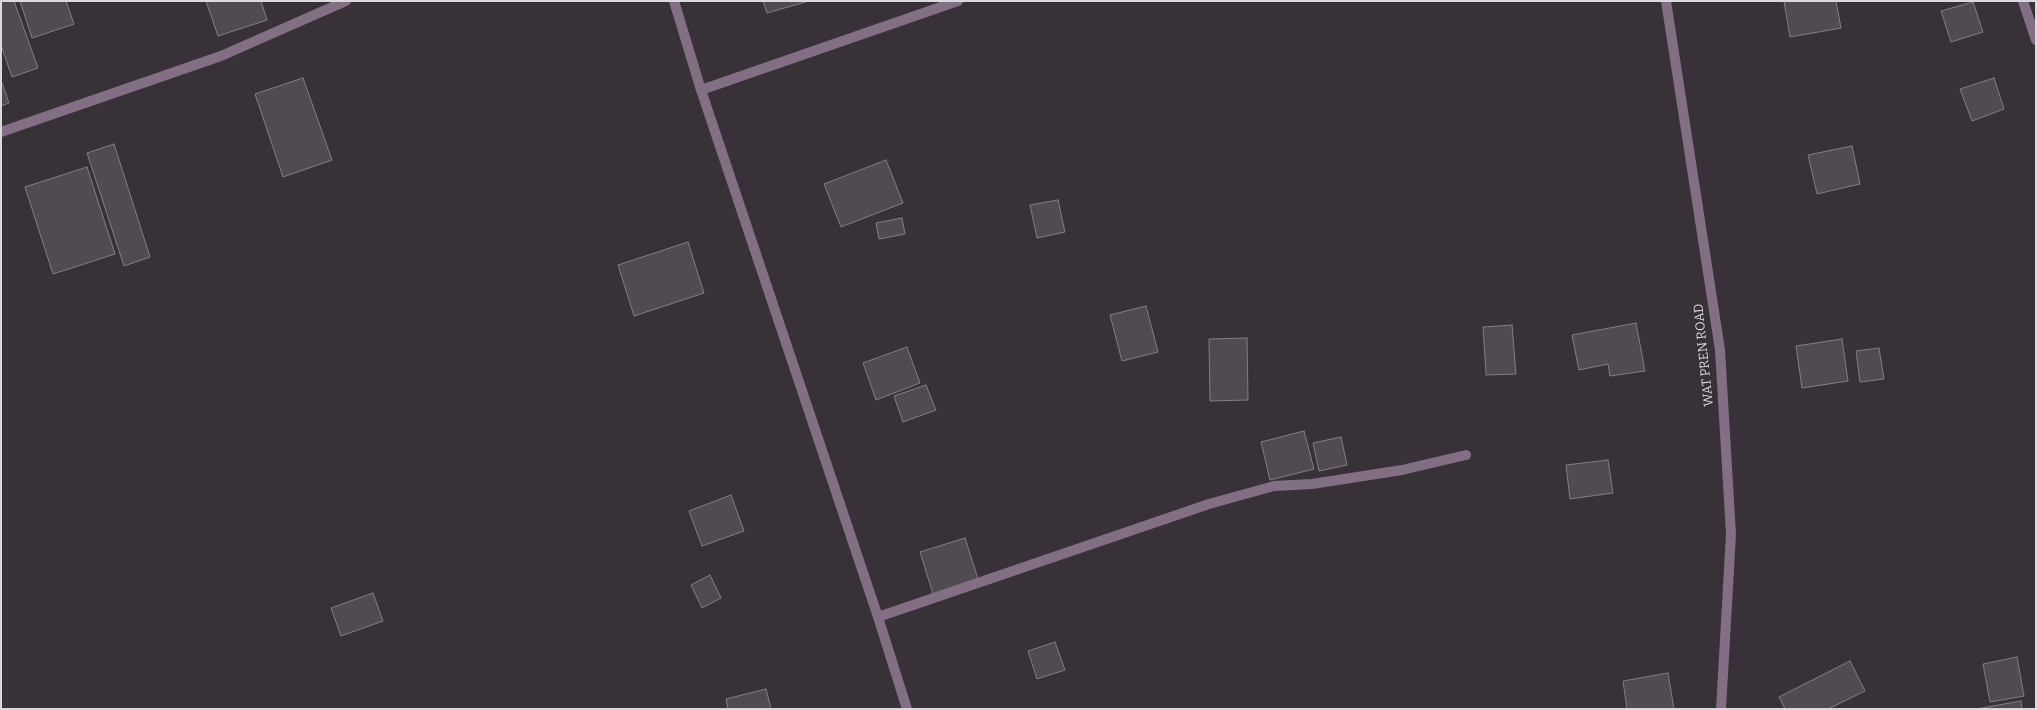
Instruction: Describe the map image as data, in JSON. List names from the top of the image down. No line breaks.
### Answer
{"streets":{"street":["WAT PREN ROAD"]}}
